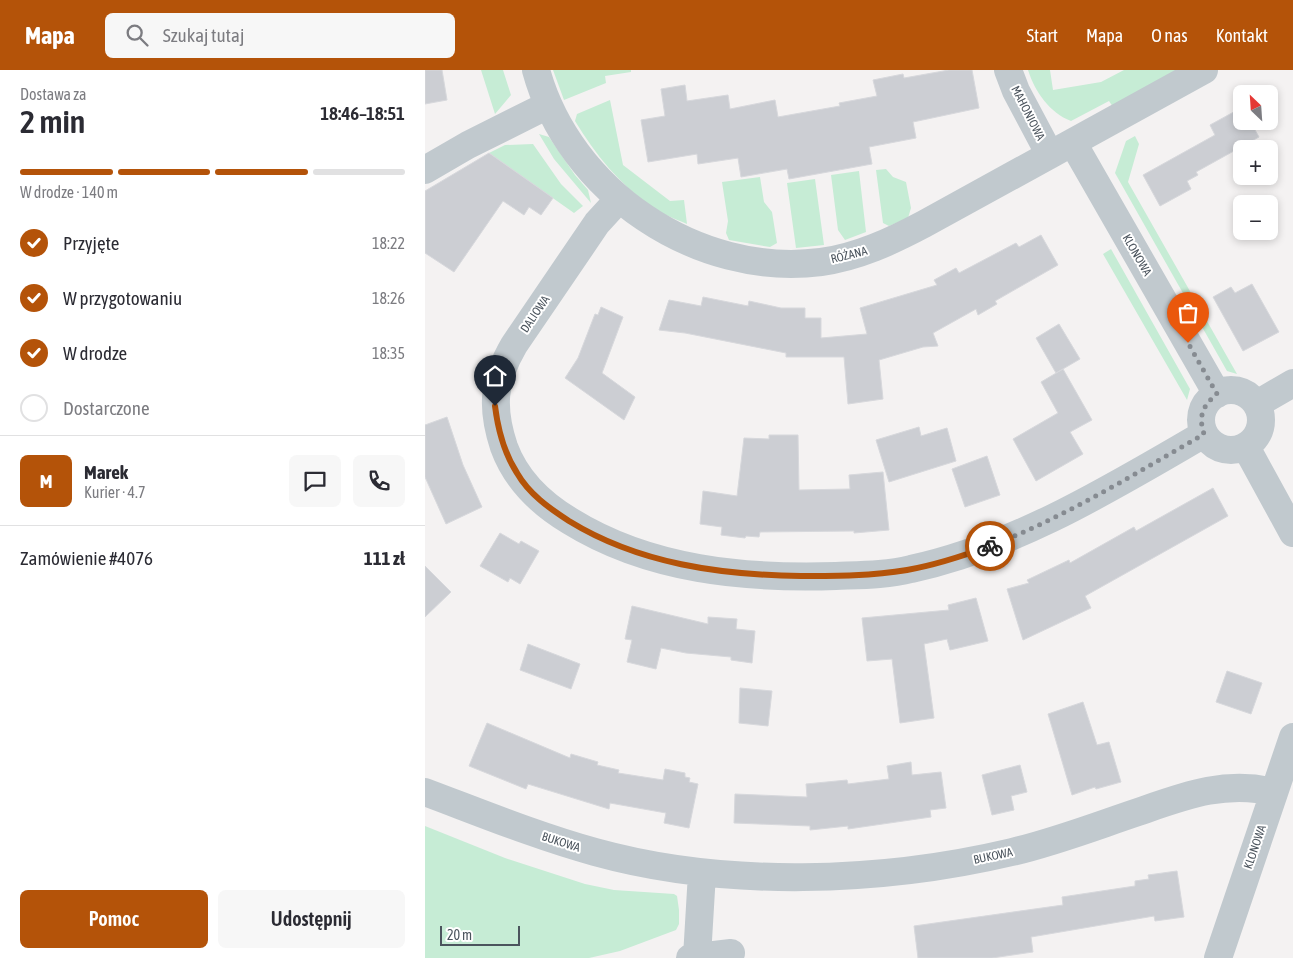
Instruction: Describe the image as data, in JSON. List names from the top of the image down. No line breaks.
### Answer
{"streets":{"street":["MAHONIOWA","RÓŻANA","KLONOWA","DALIOWA","BUKOWA"]},"crossings":[["MAHONIOWA","RÓŻANA"],["MAHONIOWA","KLONOWA"],["RÓŻANA","KLONOWA"],["RÓŻANA","DALIOWA"],["KLONOWA","DALIOWA"],["KLONOWA","BUKOWA"]],"scale_bar":"20 m","north":"top left","page":{"header":"Mapa","search":"Szukaj tutaj","nav":["Start","Mapa","O nas","Kontakt"],"heading":["2 min","Dostawa za","18:46–18:51"],"panel":["Marek","Kurier · 4.7","Zamówienie #4076","111 zł"],"map_buttons":["+","−"],"bar":"W drodze · 140 m","list":[["Przyjęte","18:22"],["W przygotowaniu","18:26"],["W drodze","18:35"],"Dostarczone"],"round":"M","buttons":["Pomoc","Udostępnij"],"scale":"20 m"}}
